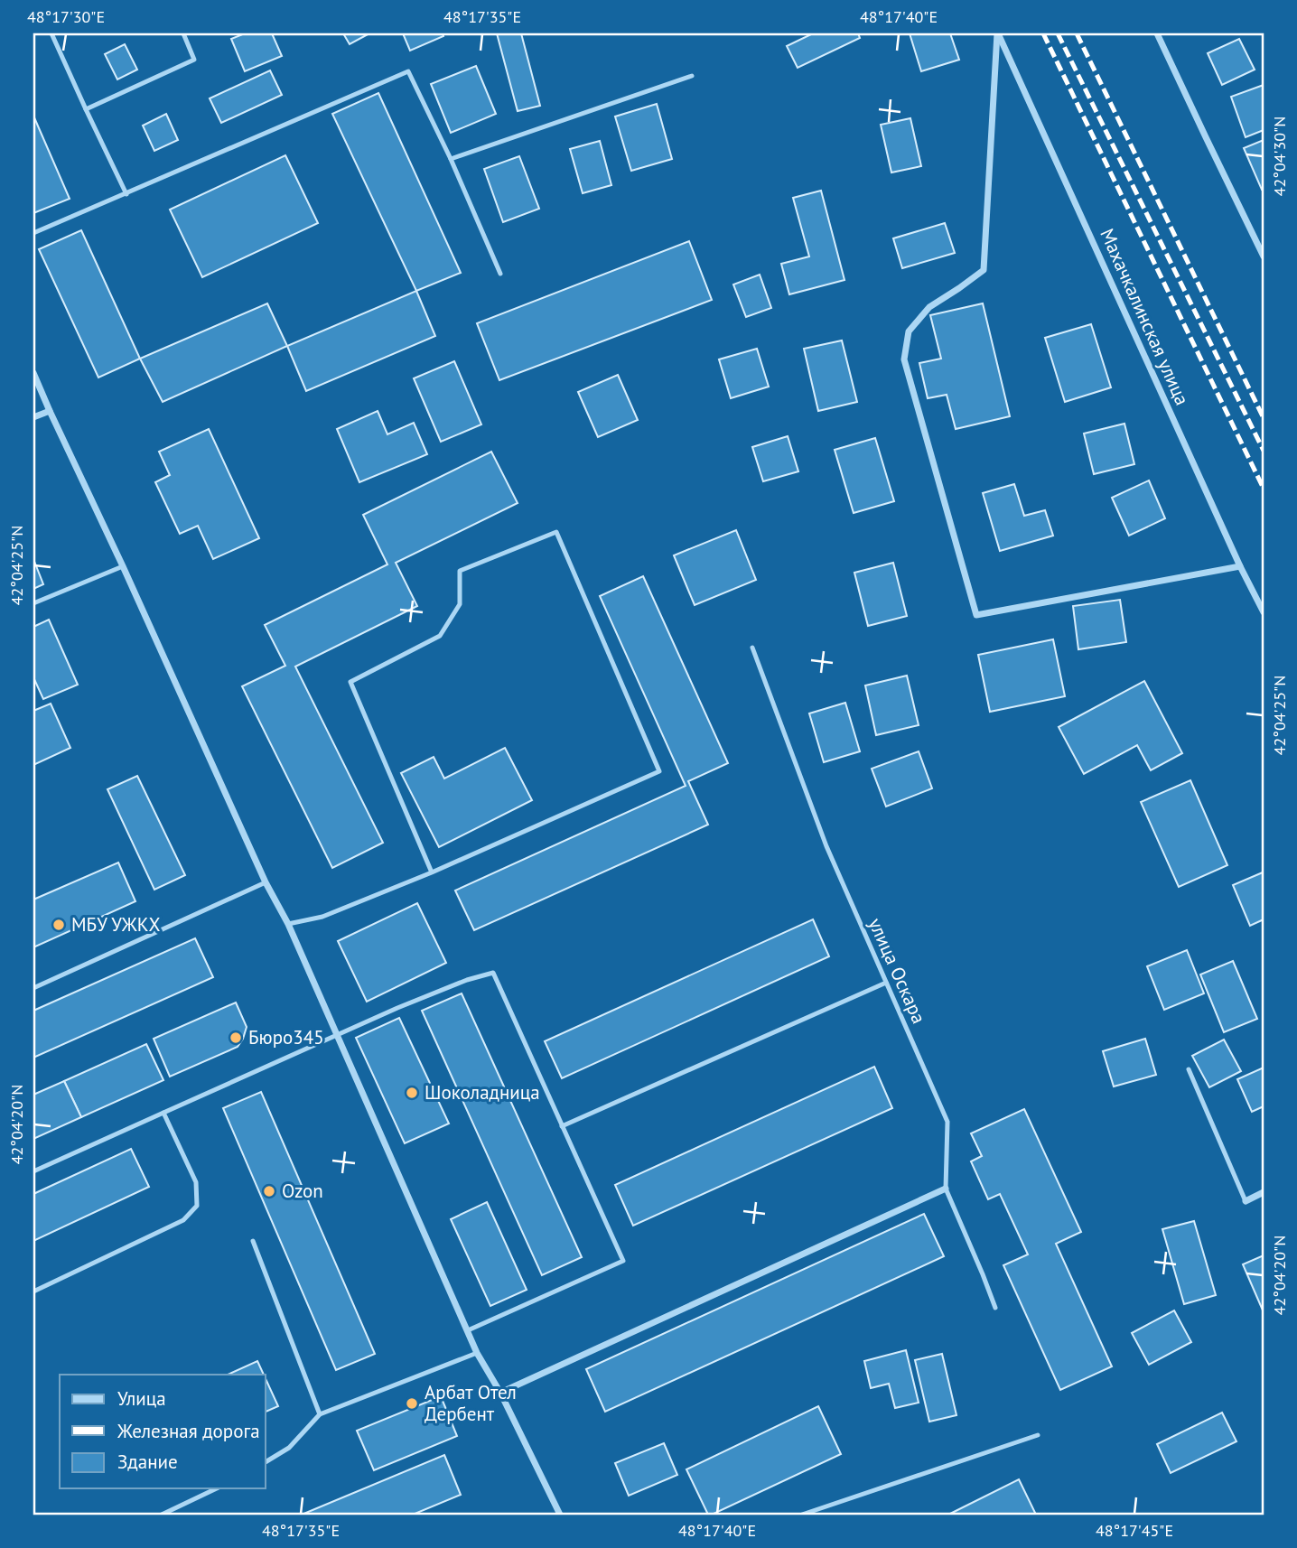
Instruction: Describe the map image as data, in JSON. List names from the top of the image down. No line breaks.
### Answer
{"streets":{"street":["Махачкалинская улица"],"lane":["улица Оскара"]},"places":["МБУ УЖКХ","Бюро345","Шоколадница","Ozon","Арбат Отел Дербент"],"legend":["Улица","Железная дорога","Здание"],"coordinates":["48°17'30\"E","48°17'35\"E","48°17'40\"E","42°04'30\"N","42°04'25\"N","42°04'20\"N","48°17'45\"E"]}
